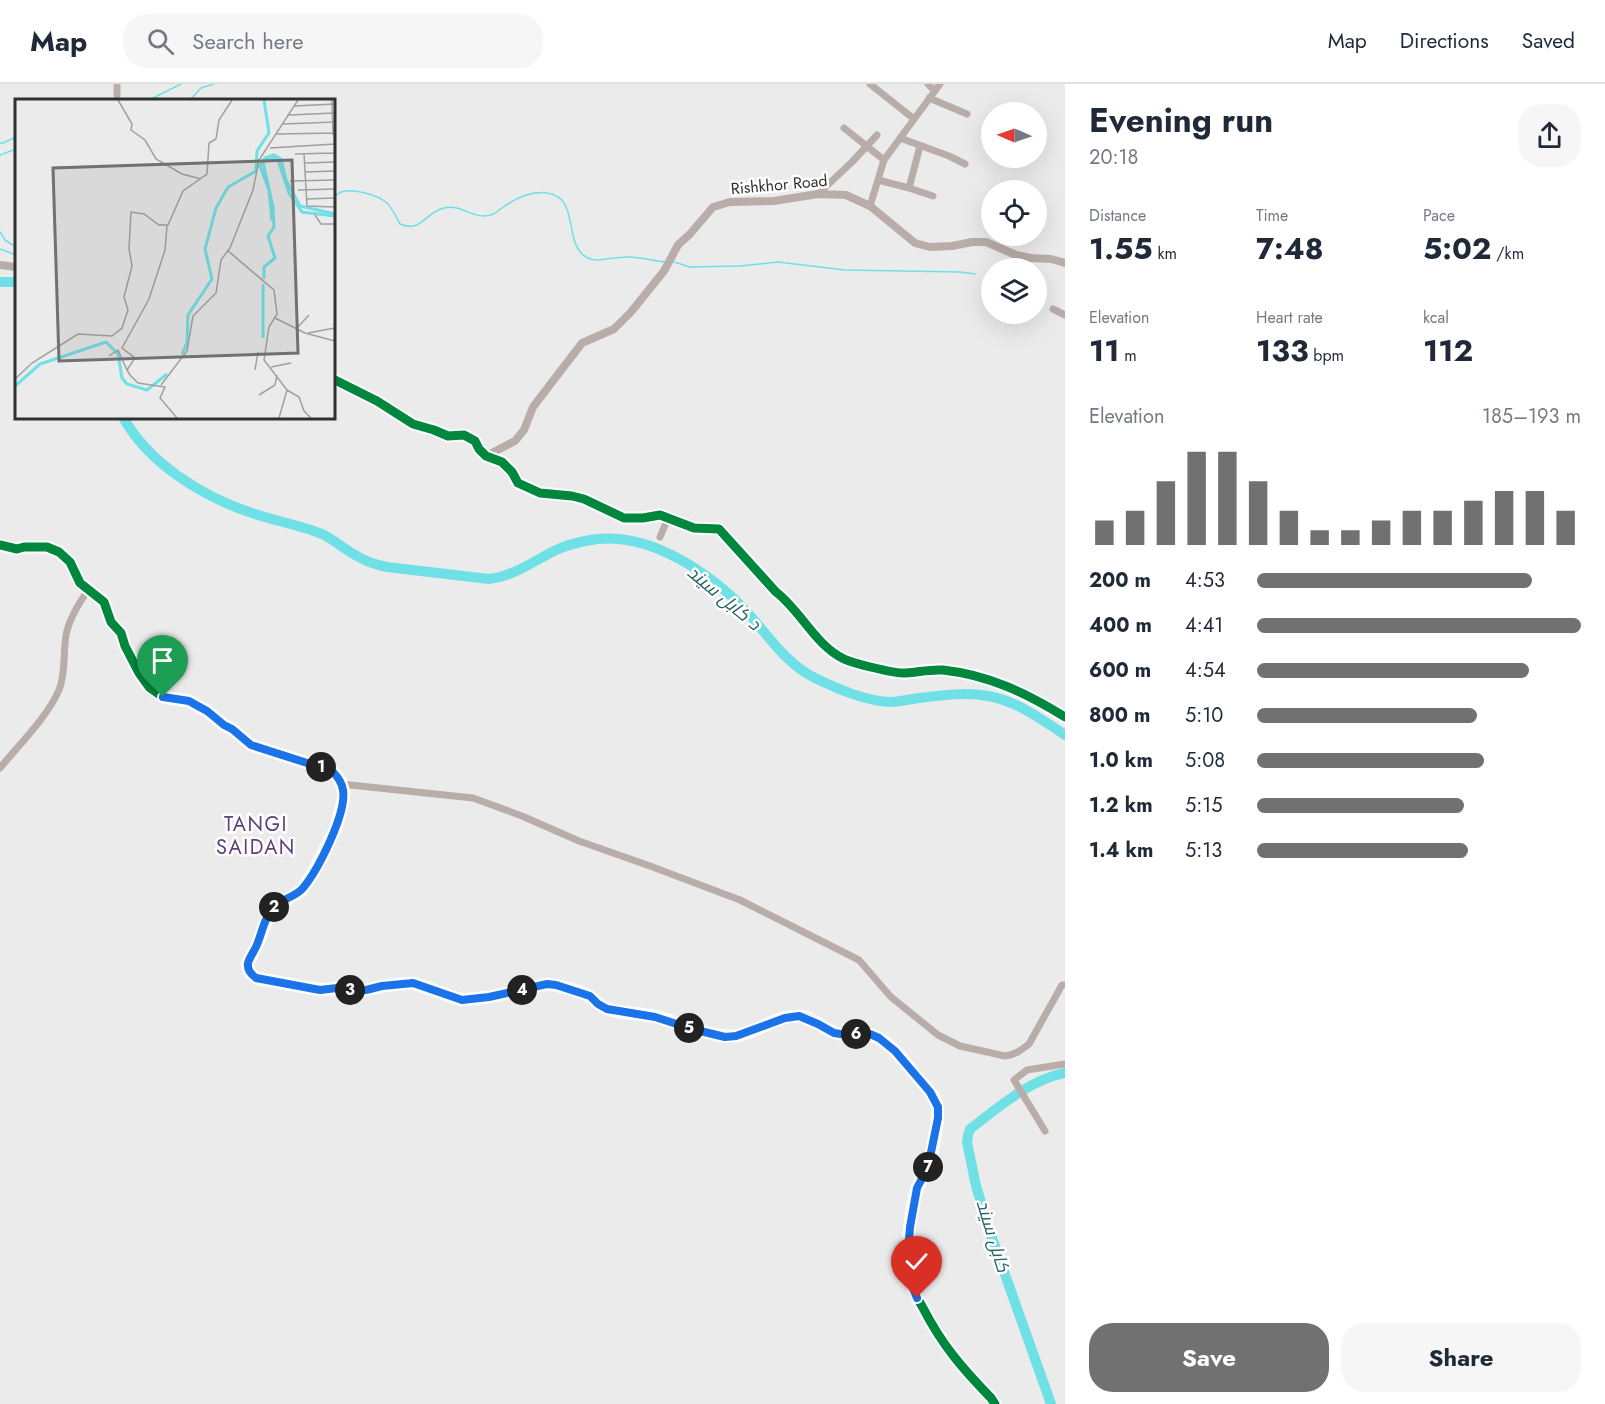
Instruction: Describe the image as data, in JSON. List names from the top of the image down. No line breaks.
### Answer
{"streets":{"street":["Rishkhor Road"]},"districts":["TANGI SAIDAN"],"water":["د کابل سيند","کابل سيند"],"north":"left","page":{"header":"Map","search":"Search here","nav":["Map","Directions","Saved"],"heading":["Evening run","20:18"],"stats":[["Distance","1.55 km"],["Time","7:48"],["Pace","5:02 /km"],["Elevation","11 m"],["Heart rate","133 bpm"],["kcal","112"]],"chart":["Elevation","185–193 m"],"list":[{"name":"200 m","note":"4:53"},{"name":"400 m","note":"4:41"},{"name":"600 m","note":"4:54"},{"name":"800 m","note":"5:10"},{"name":"1.0 km","note":"5:08"},{"name":"1.2 km","note":"5:15"},{"name":"1.4 km","note":"5:13"}],"pins":["1","2","3","4","5","6","7"],"buttons":["Save","Share"]}}
